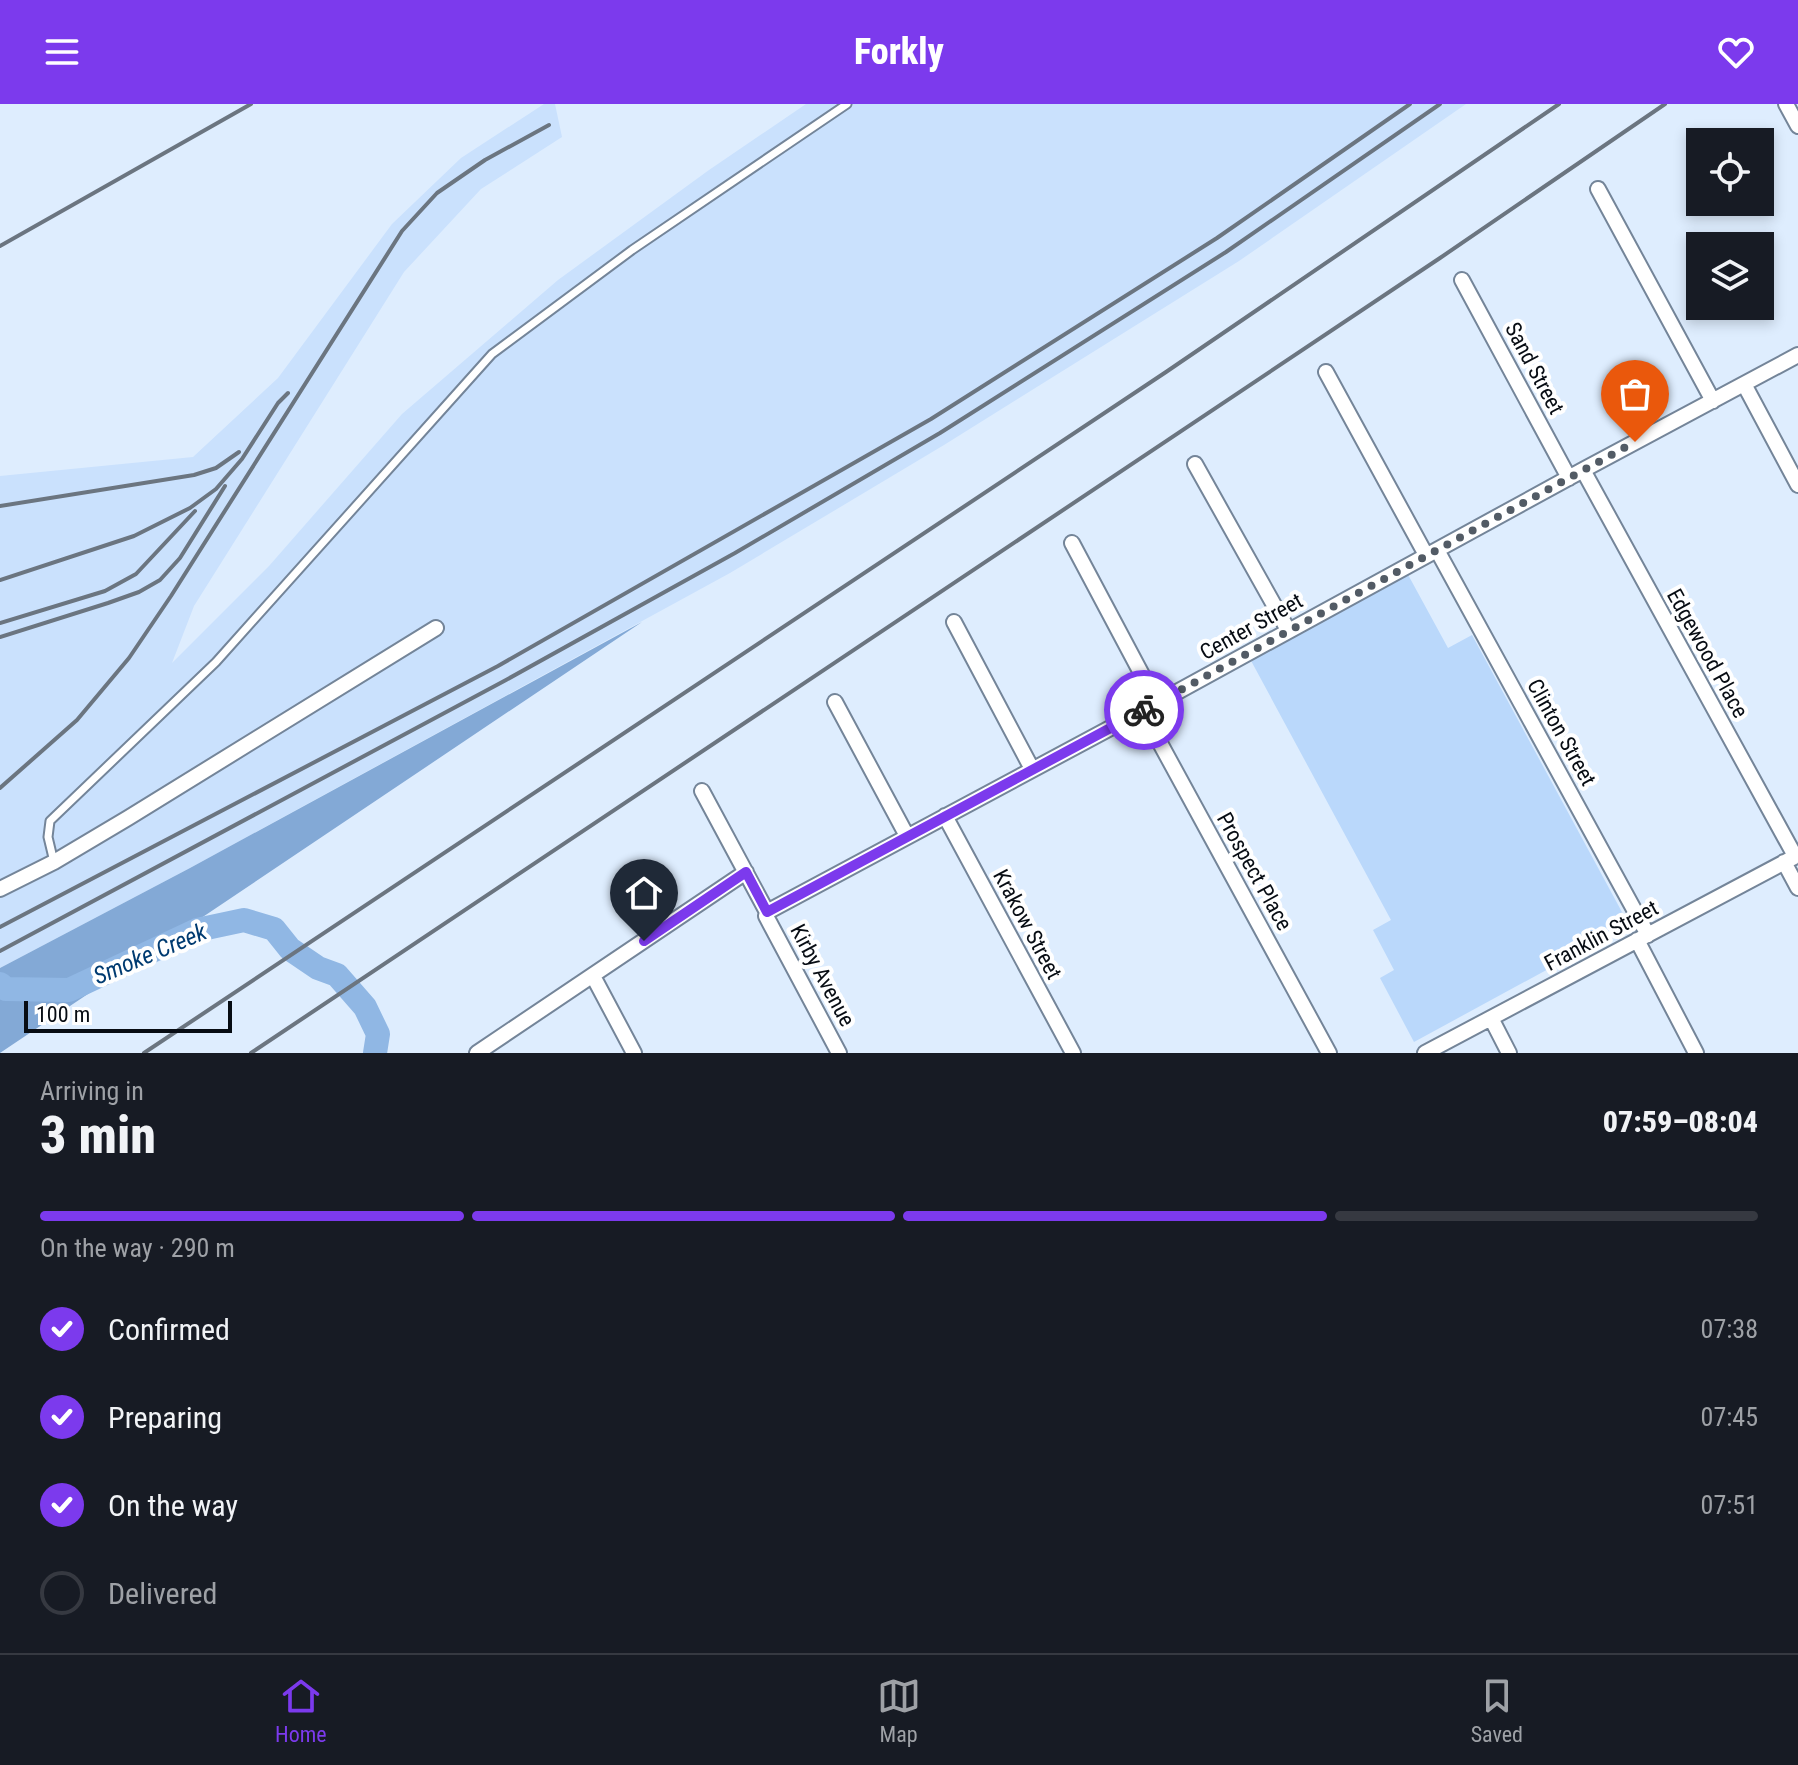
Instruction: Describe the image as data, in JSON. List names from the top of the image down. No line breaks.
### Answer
{"streets":{"street":["Sand Street","Center Street","Edgewood Place","Clinton Street","Prospect Place","Krakow Street","Franklin Street","Kirby Avenue"]},"crossings":[["Sand Street","Center Street"],["Center Street","Edgewood Place"],["Center Street","Clinton Street"],["Center Street","Prospect Place"],["Center Street","Krakow Street"],["Center Street","Kirby Avenue"],["Edgewood Place","Franklin Street"],["Clinton Street","Franklin Street"]],"water":["Smoke Creek"],"scale_bar":"100 m","page":{"header":"Forkly","scale":"100 m","heading":["3 min","Arriving in","07:59–08:04"],"bar":"On the way · 290 m","list":[["Confirmed","07:38"],["Preparing","07:45"],["On the way","07:51"],"Delivered"],"tabs":["Home","Map","Saved"]}}
